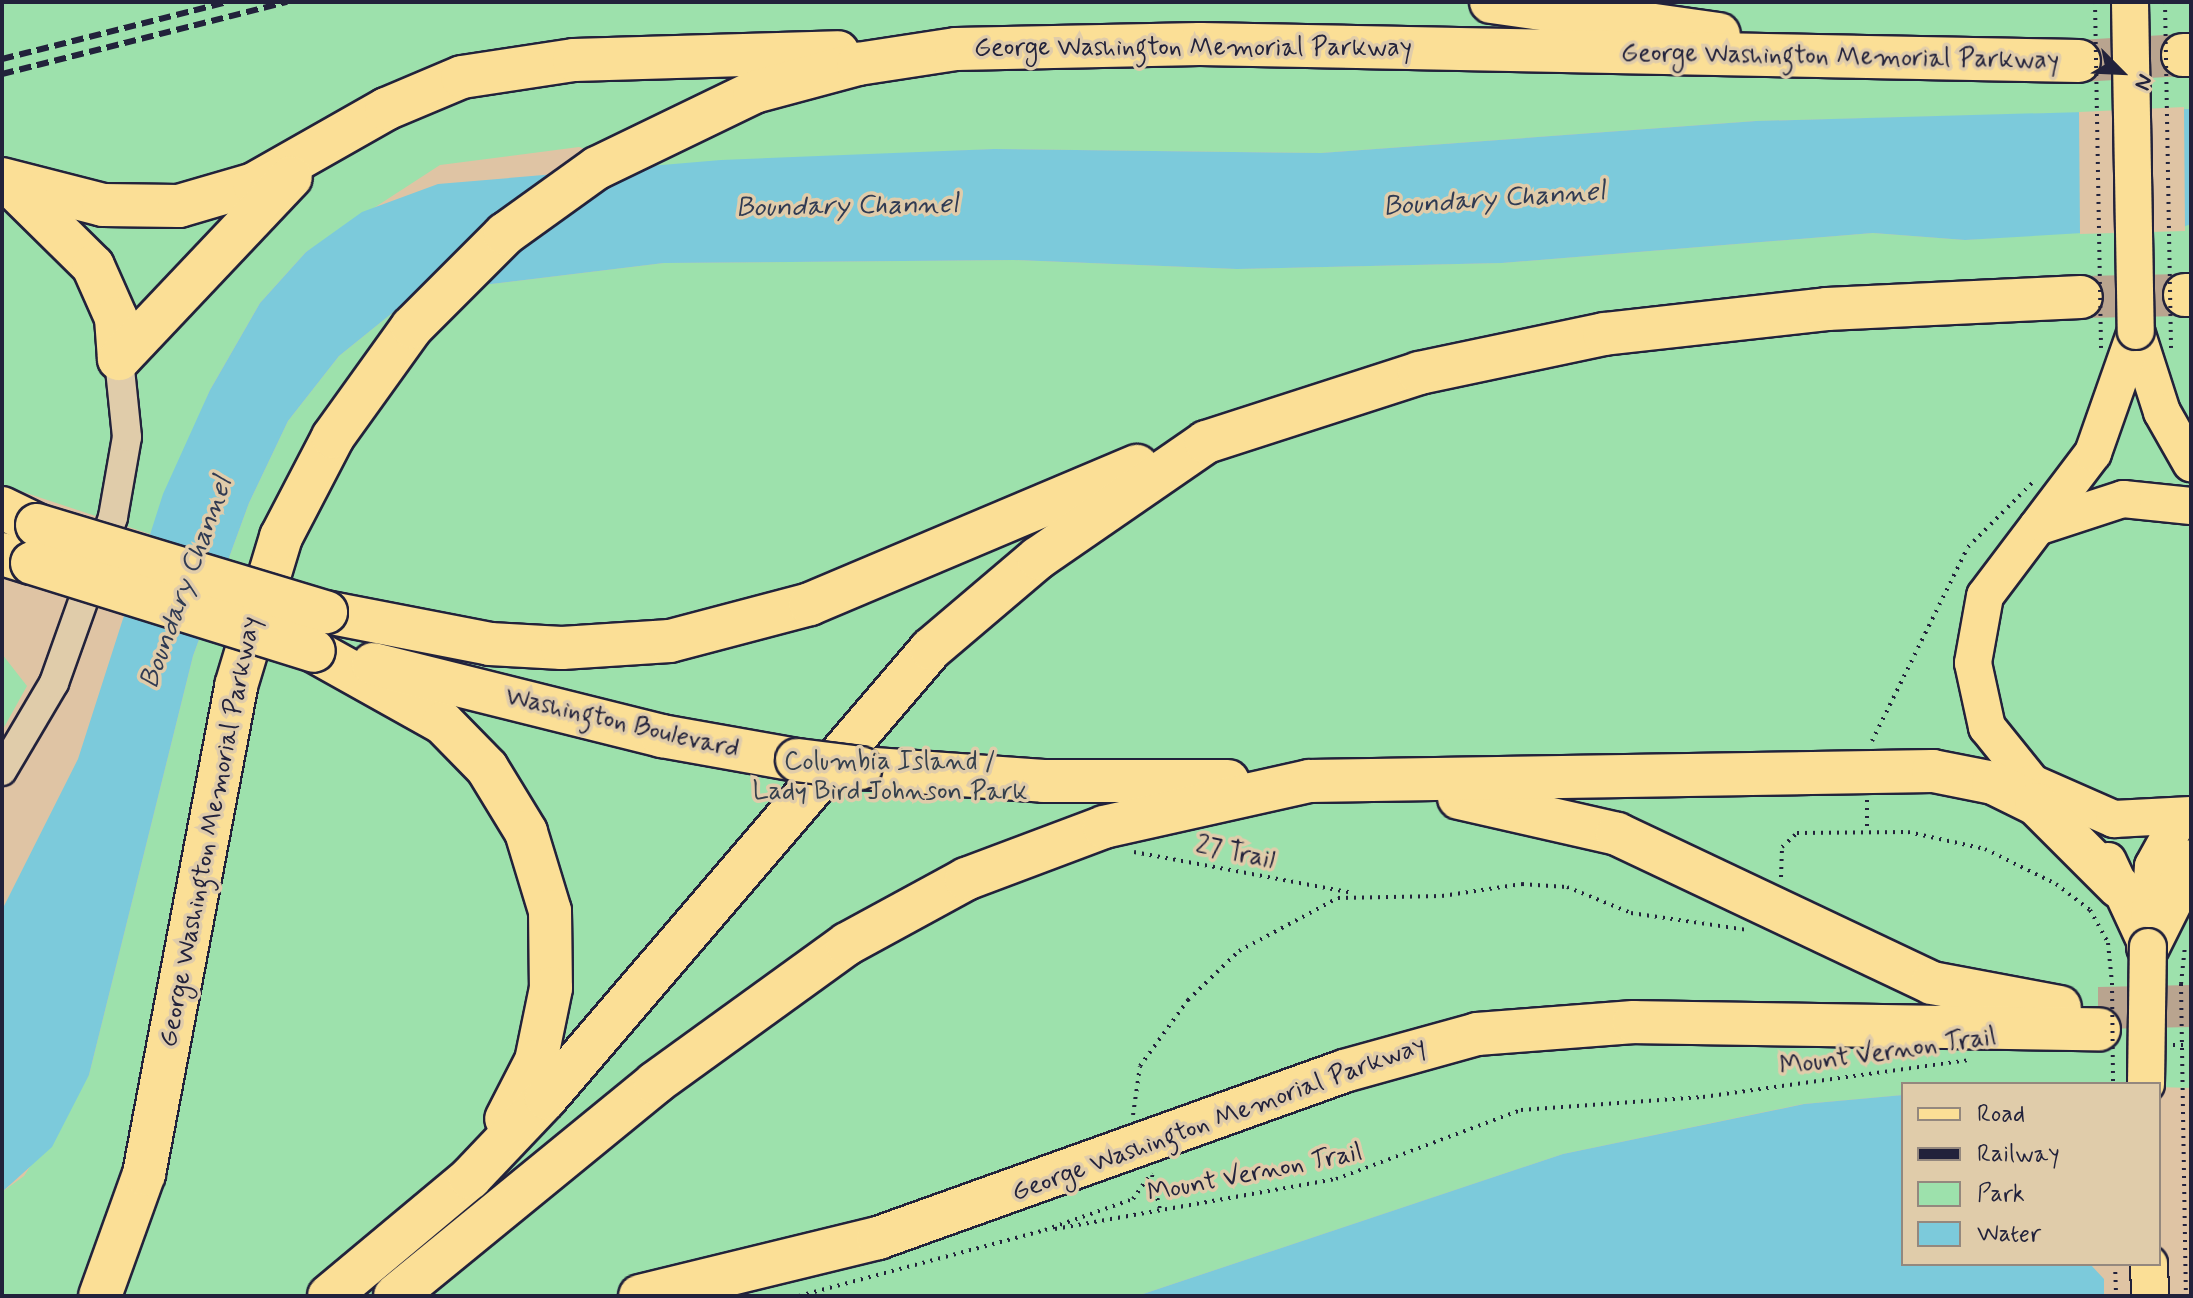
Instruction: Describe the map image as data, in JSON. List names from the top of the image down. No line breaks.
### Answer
{"streets":{"highway":["George Washington Memorial Parkway","Washington Boulevard"],"path":["27 Trail","Mount Vernon Trail"]},"water":["Boundary Channel"],"parks":["Columbia Island / Lady Bird Johnson Park"],"legend":["Road","Railway","Park","Water"],"north":"bottom right"}
